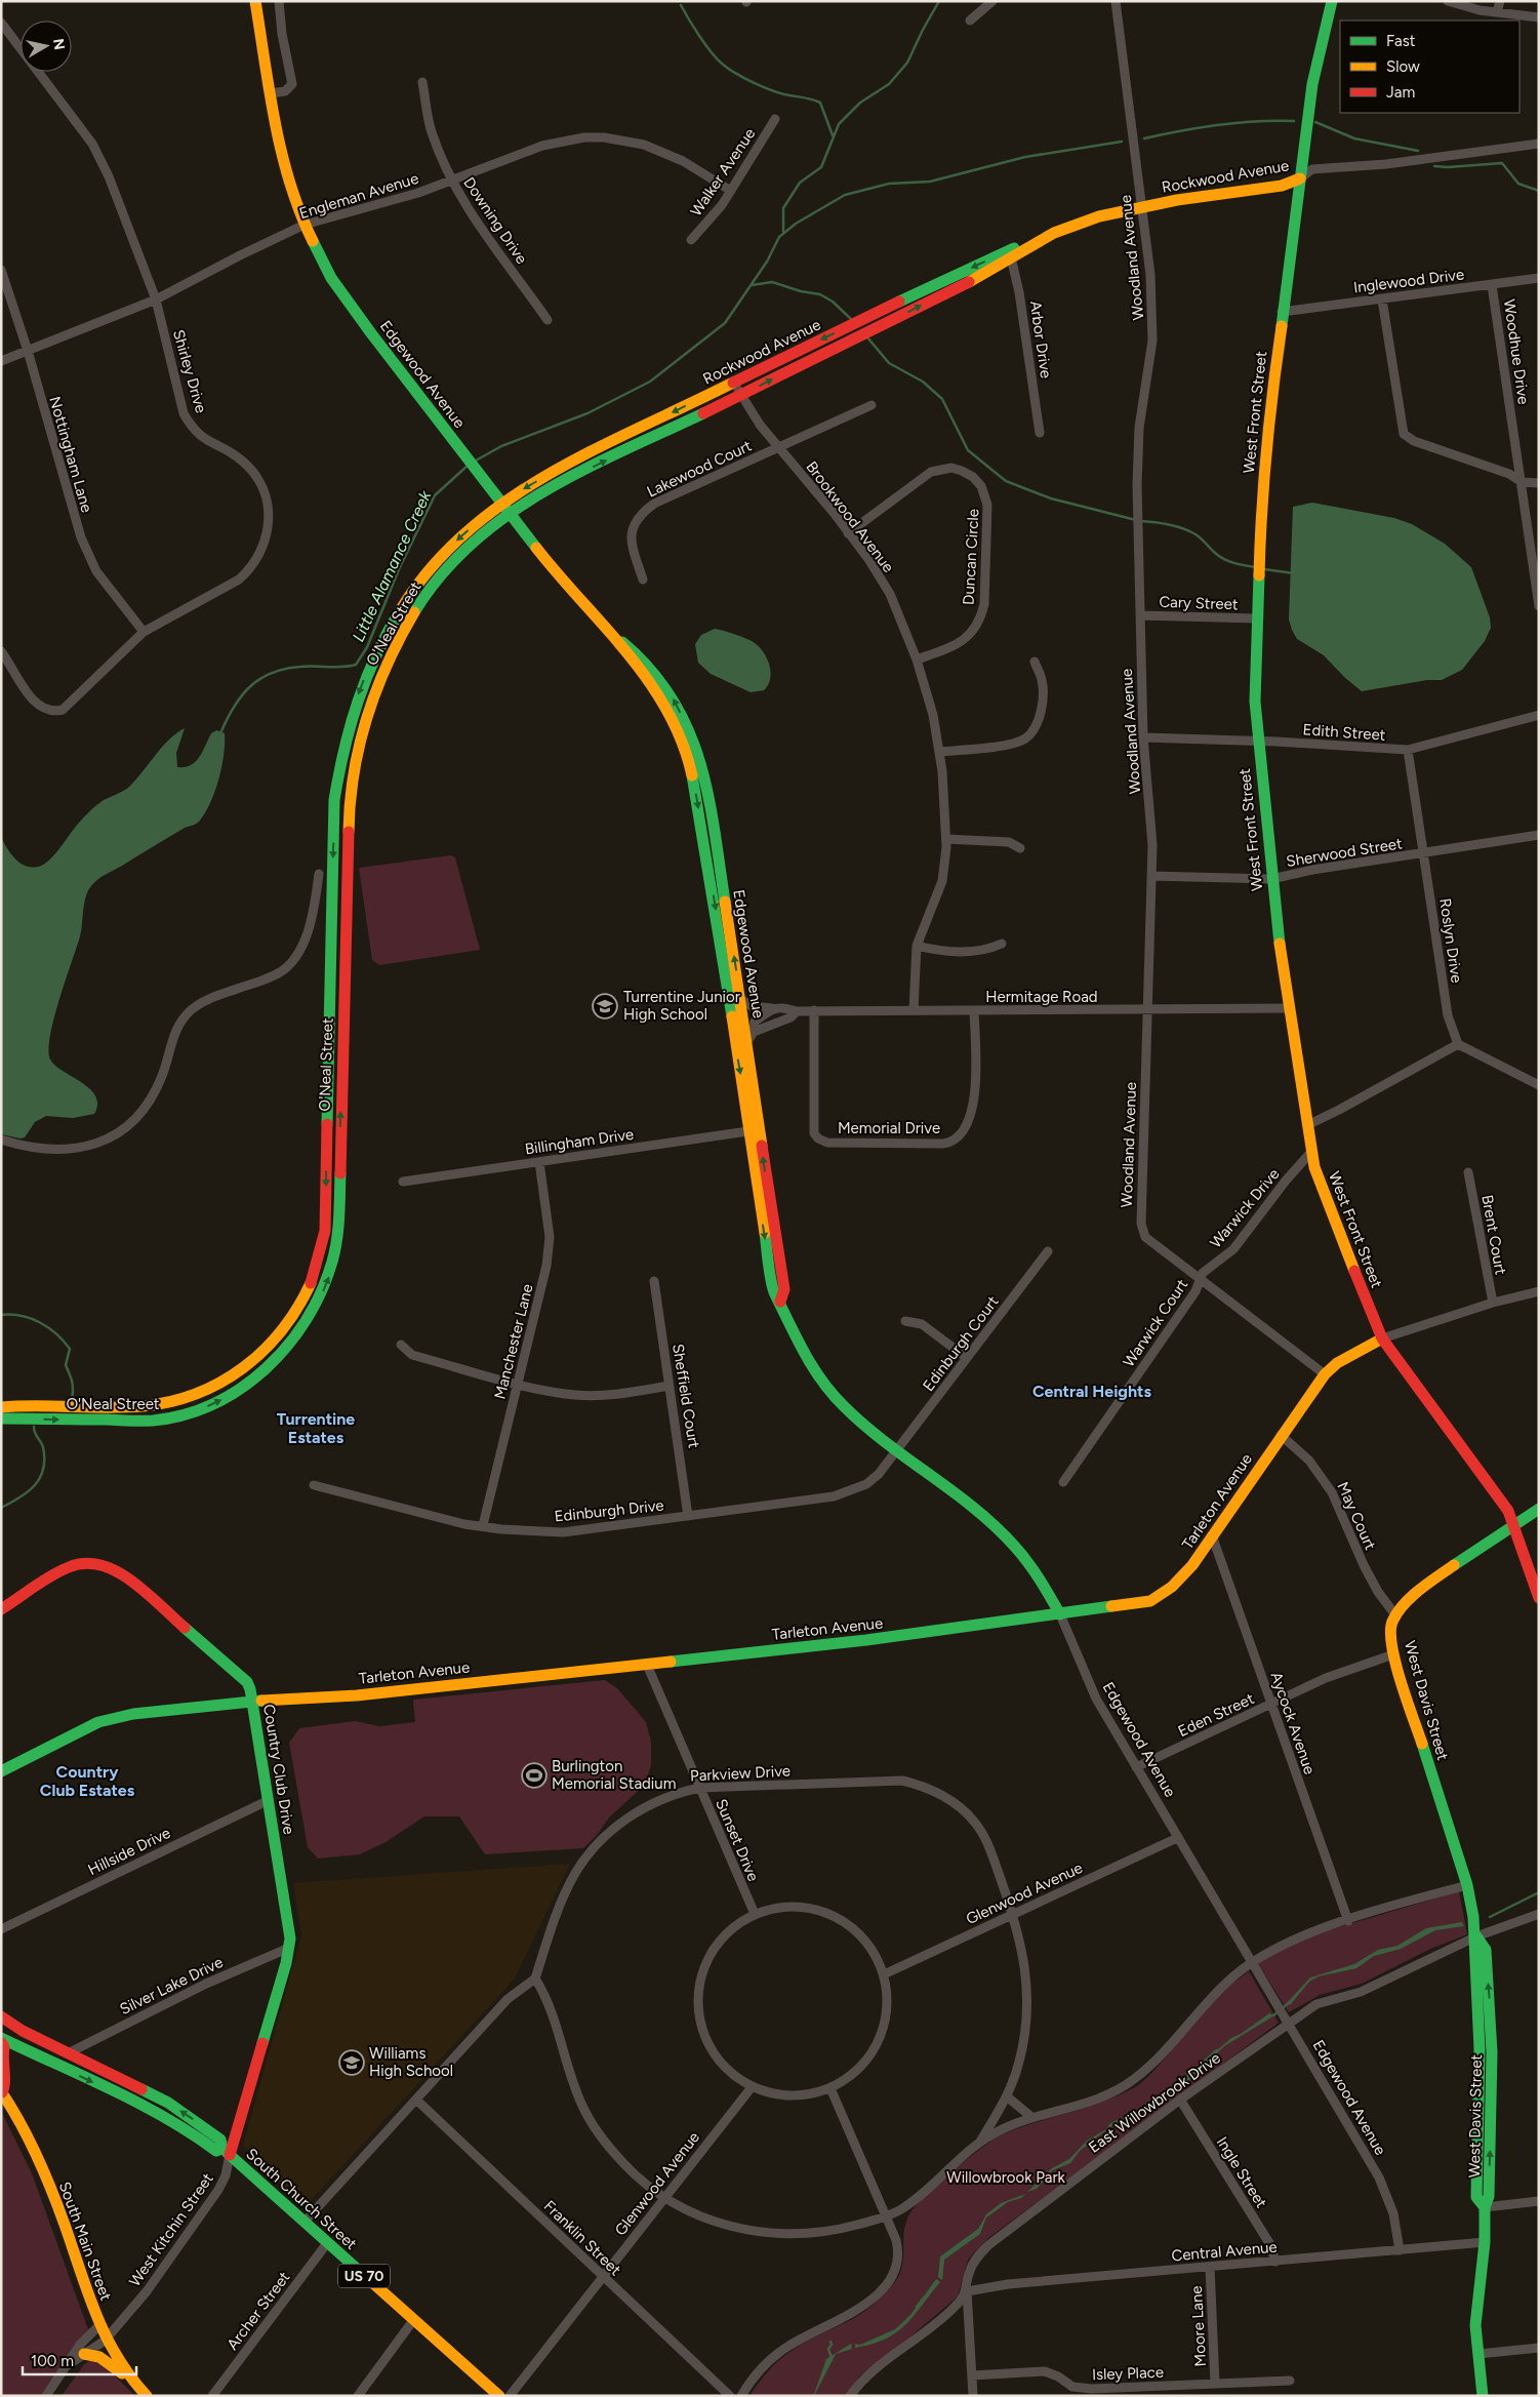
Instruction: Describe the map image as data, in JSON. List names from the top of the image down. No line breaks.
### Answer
{"streets":{"street":["Walker Avenue","Rockwood Avenue","Engleman Avenue","Downing Drive","Woodland Avenue","Inglewood Drive","Arbor Drive","Woodhue Drive","Shirley Drive","Edgewood Avenue","West Front Street","Nottingham Lane","Lakewood Court","Brookwood Avenue","Duncan Circle","Cary Street","O'Neal Street","Edith Street","Sherwood Street","Roslyn Drive","Hermitage Road","Memorial Drive","Billingham Drive","Warwick Drive","Brent Court","Warwick Court","Manchester Lane","Edinburgh Court","Sheffield Court","Tarleton Avenue","Edinburgh Drive","May Court","West Davis Street","Eden Street","Aycock Avenue","Country Club Drive","Parkview Drive","Sunset Drive","Hillside Drive","Glenwood Avenue","Silver Lake Drive","East Willowbrook Drive","Ingle Street","South Church Street","West Kitchin Street","Franklin Street","South Main Street","Central Avenue","US 70","Archer Street","Moore Lane","Isley Place"]},"crossings":[["Walker Avenue","Engleman Avenue"],["Rockwood Avenue","Woodland Avenue"],["Rockwood Avenue","Arbor Drive"],["Rockwood Avenue","Edgewood Avenue"],["Rockwood Avenue","West Front Street"],["Rockwood Avenue","Brookwood Avenue"],["Rockwood Avenue","O'Neal Street"],["Engleman Avenue","Downing Drive"],["Engleman Avenue","Shirley Drive"],["Engleman Avenue","Edgewood Avenue"],["Engleman Avenue","Nottingham Lane"],["Woodland Avenue","Cary Street"],["Woodland Avenue","Edith Street"],["Woodland Avenue","Sherwood Street"],["Woodland Avenue","Hermitage Road"],["Woodland Avenue","Warwick Drive"],["Woodland Avenue","Warwick Court"],["Woodland Avenue","Tarleton Avenue"],["Inglewood Drive","Woodhue Drive"],["Inglewood Drive","West Front Street"],["Shirley Drive","Nottingham Lane"],["Edgewood Avenue","O'Neal Street"],["Edgewood Avenue","Hermitage Road"],["Edgewood Avenue","Billingham Drive"],["Edgewood Avenue","Edinburgh Court"],["Edgewood Avenue","Tarleton Avenue"],["Edgewood Avenue","Edinburgh Drive"],["Edgewood Avenue","Eden Street"],["Edgewood Avenue","Glenwood Avenue"],["Edgewood Avenue","East Willowbrook Drive"],["Edgewood Avenue","Central Avenue"],["West Front Street","Cary Street"],["West Front Street","Edith Street"],["West Front Street","Sherwood Street"],["West Front Street","Hermitage Road"],["West Front Street","Warwick Drive"],["West Front Street","Tarleton Avenue"],["Lakewood Court","Brookwood Avenue"],["Brookwood Avenue","Duncan Circle"],["Brookwood Avenue","Hermitage Road"],["Edith Street","Roslyn Drive"],["Sherwood Street","Roslyn Drive"],["Hermitage Road","Memorial Drive"],["Billingham Drive","Manchester Lane"],["Warwick Drive","Warwick Court"],["Brent Court","Tarleton Avenue"],["Manchester Lane","Edinburgh Drive"],["Edinburgh Court","Edinburgh Drive"],["Sheffield Court","Edinburgh Drive"],["Tarleton Avenue","May Court"],["Tarleton Avenue","Aycock Avenue"],["Tarleton Avenue","Country Club Drive"],["Tarleton Avenue","Sunset Drive"],["May Court","West Davis Street"],["West Davis Street","Eden Street"],["West Davis Street","East Willowbrook Drive"],["West Davis Street","Central Avenue"],["Eden Street","Aycock Avenue"],["Country Club Drive","Hillside Drive"],["Country Club Drive","Silver Lake Drive"],["Country Club Drive","South Church Street"],["Country Club Drive","West Kitchin Street"],["Parkview Drive","Sunset Drive"],["Parkview Drive","Glenwood Avenue"],["Glenwood Avenue","Franklin Street"],["Silver Lake Drive","South Church Street"],["East Willowbrook Drive","Ingle Street"],["East Willowbrook Drive","Central Avenue"],["Ingle Street","Central Avenue"],["South Church Street","West Kitchin Street"],["South Church Street","South Main Street"],["South Church Street","Archer Street"],["West Kitchin Street","South Main Street"],["Central Avenue","Moore Lane"],["Moore Lane","Isley Place"]],"districts":["Central Heights","Turrentine Estates","Country Club Estates"],"water":["Little Alamance Creek"],"parks":["Willowbrook Park"],"places":{"school or university":["Turrentine Junior High School","Williams High School"],"sports":["Burlington Memorial Stadium"]},"legend":["Fast","Slow","Jam"],"scale_bar":"100 m","north":"right"}
